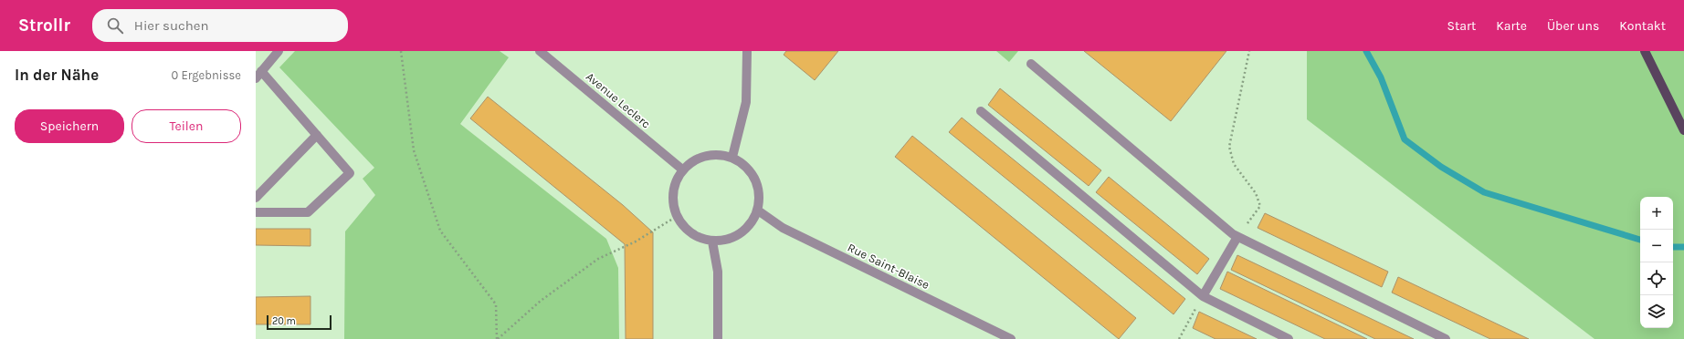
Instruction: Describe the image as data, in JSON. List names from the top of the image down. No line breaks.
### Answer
{"streets":{"street":["Avenue Leclerc","Rue Saint-Blaise"]},"crossings":[["Avenue Leclerc","Rue Saint-Blaise"]],"scale_bar":"20 m","page":{"header":"Strollr","search":"Hier suchen","nav":["Start","Karte","Über uns","Kontakt"],"heading":["In der Nähe","0 Ergebnisse"],"buttons":["Speichern","Teilen"],"map_buttons":["+","−"],"scale":"20 m"}}
